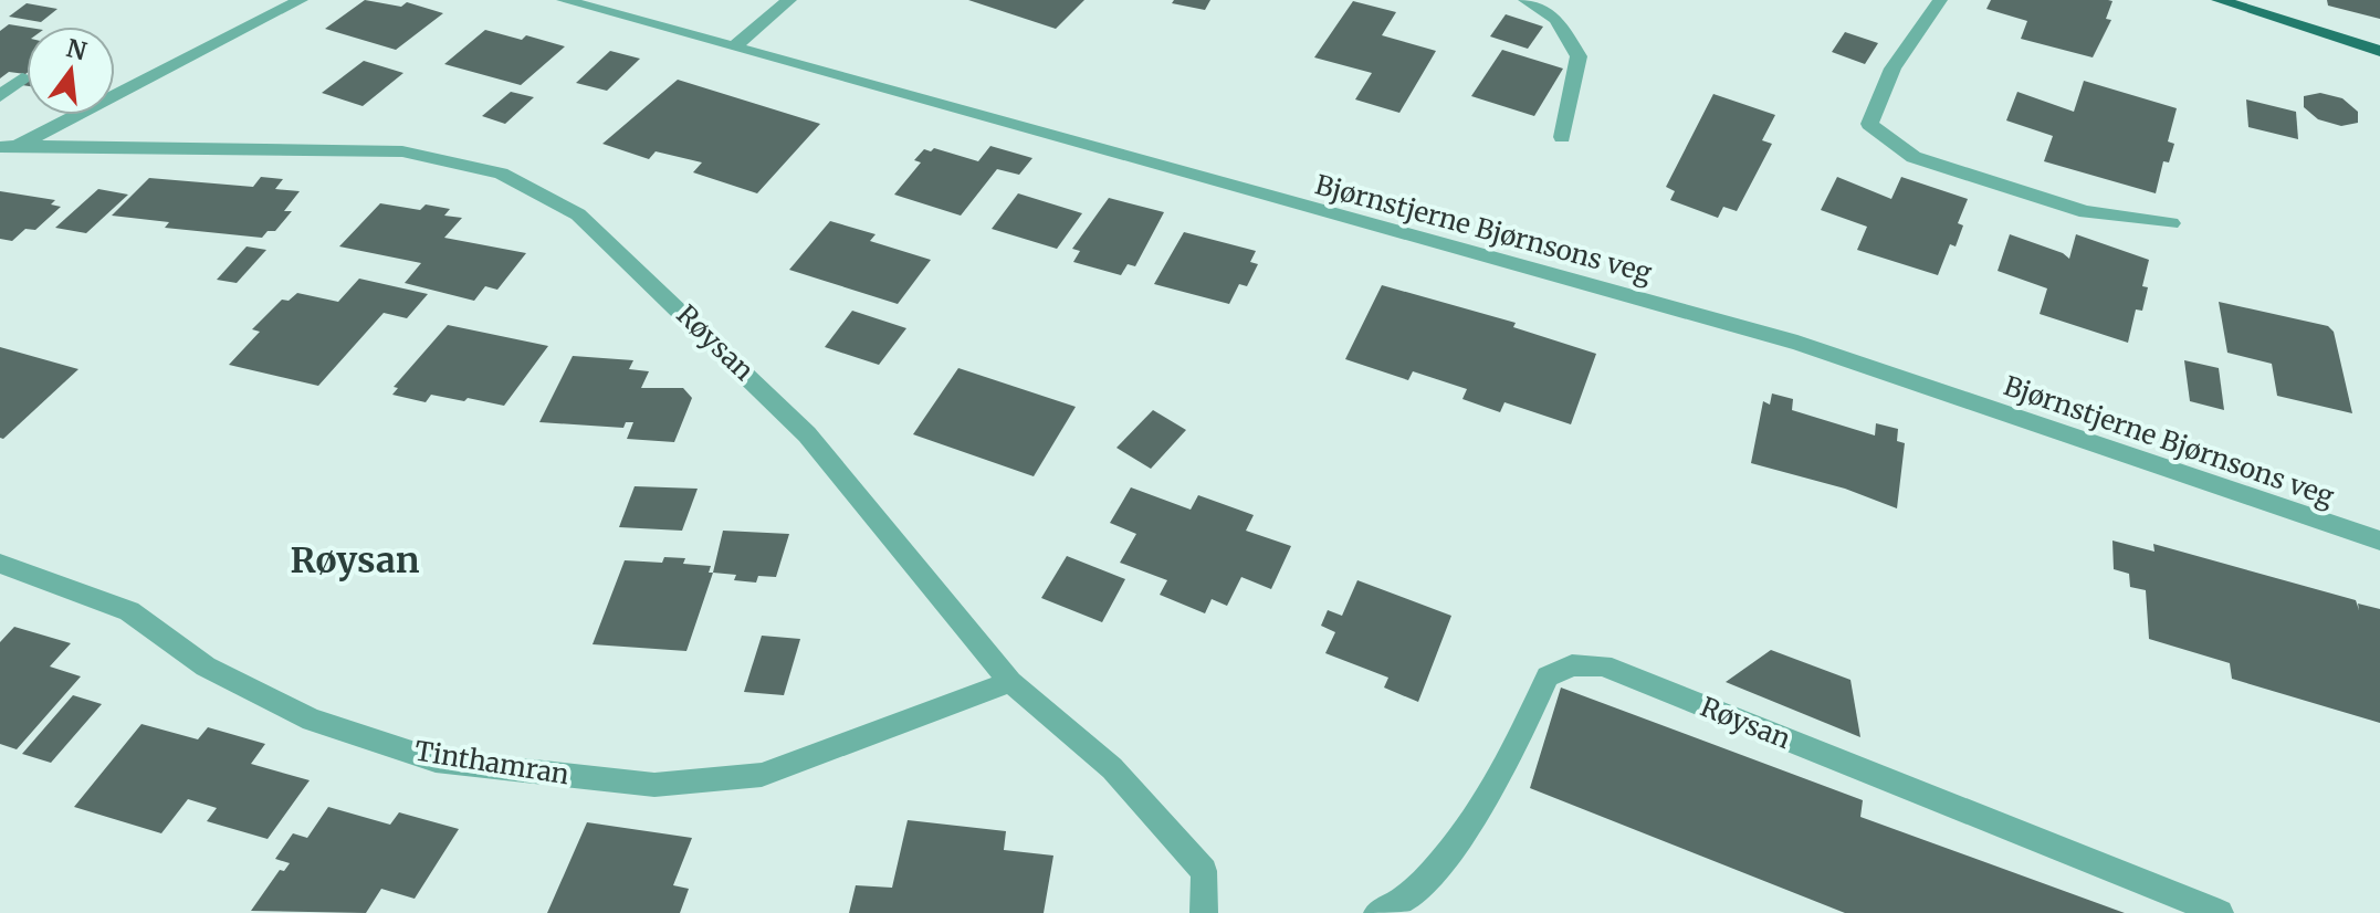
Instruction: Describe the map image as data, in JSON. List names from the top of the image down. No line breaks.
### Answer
{"streets":{"street":["Bjørnstjerne Bjørnsons veg","Røysan","Tinthamran"]},"crossings":[["Røysan","Tinthamran"]],"districts":["Røysan"],"north":"top"}
